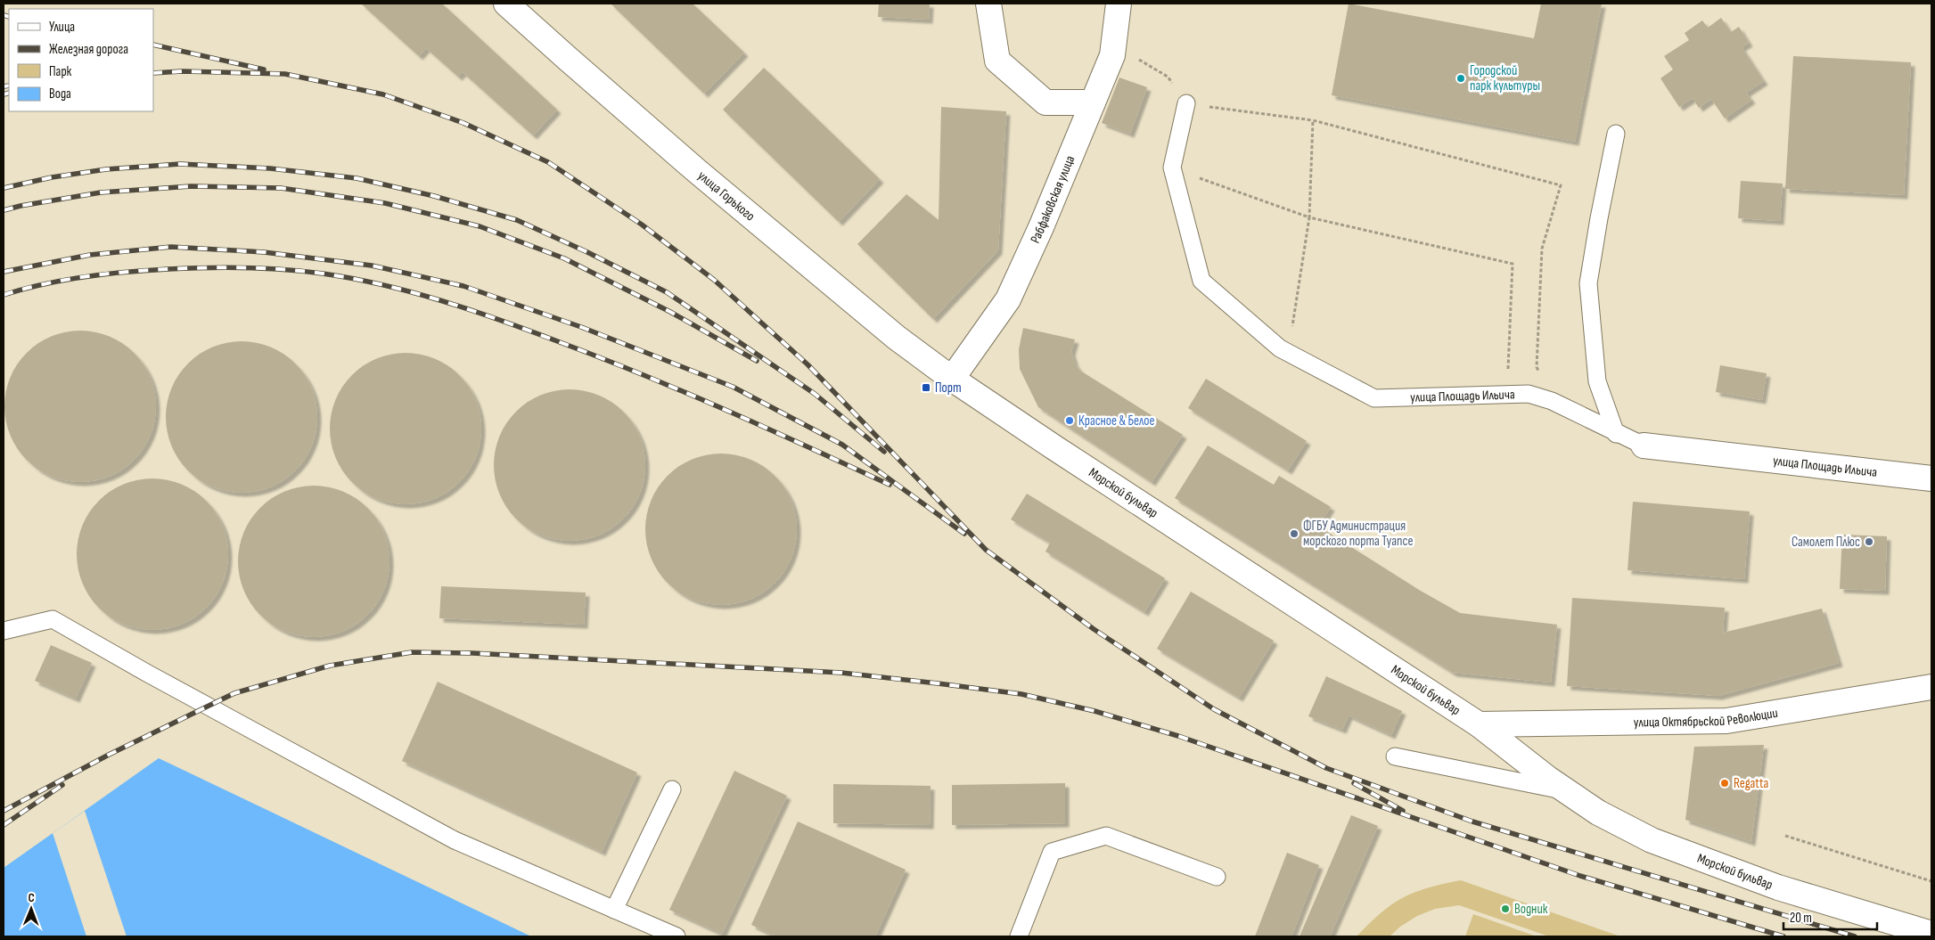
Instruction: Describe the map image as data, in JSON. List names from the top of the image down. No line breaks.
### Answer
{"streets":{"street":["улица Горького","Рабфаковская улица","улица Площадь Ильича","Морской бульвар","улица Октябрьской Революции"]},"crossings":[["улица Горького","Рабфаковская улица"],["улица Горького","Морской бульвар"],["Рабфаковская улица","Морской бульвар"],["Морской бульвар","улица Октябрьской Революции"]],"places":{"other":["Городской парк культуры","Красное & Белое","ФГБУ Администрация морского порта Туапсе","Самолет Плюс","Regatta","Водник"],"transit":["Порт"]},"legend":["Улица","Железная дорога","Парк","Вода"],"scale_bar":"20 m","north":"top"}
